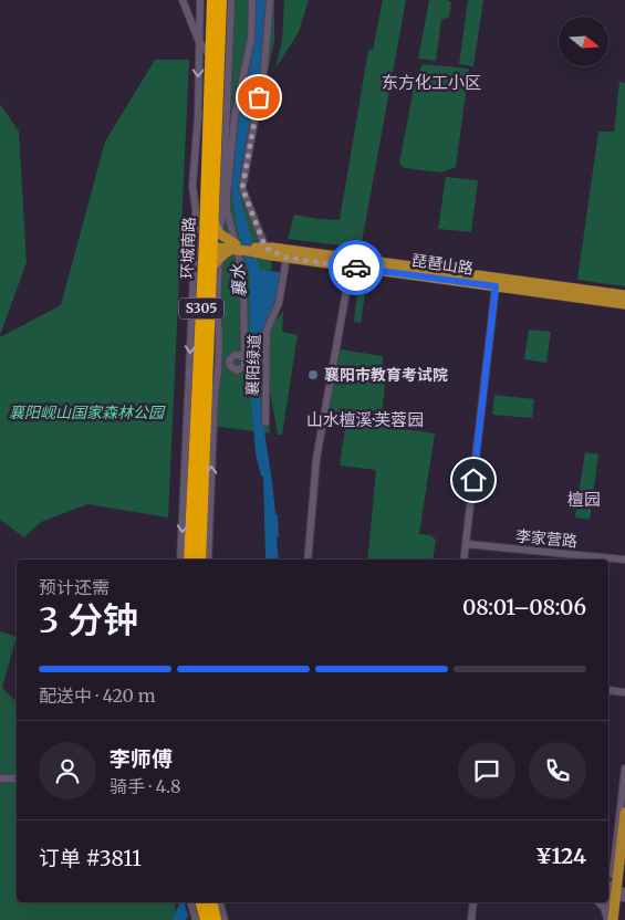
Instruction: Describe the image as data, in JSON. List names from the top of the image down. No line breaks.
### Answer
{"streets":{"highway":["环城南路","S305"],"main road":["琵琶山路"],"street":["襄阳绿道","李家营路"]},"crossings":[["琵琶山路","襄阳绿道"]],"districts":["东方化工小区","山水檀溪·芙蓉园","檀园"],"water":["襄水"],"parks":["襄阳岘山国家森林公园"],"places":["襄阳市教育考试院"],"north":"right","page":{"heading":["3 分钟","预计还需","08:01–08:06"],"panel":["李师傅","骑手 · 4.8","订单 #3811","¥124"],"bar":"配送中 · 420 m"}}
